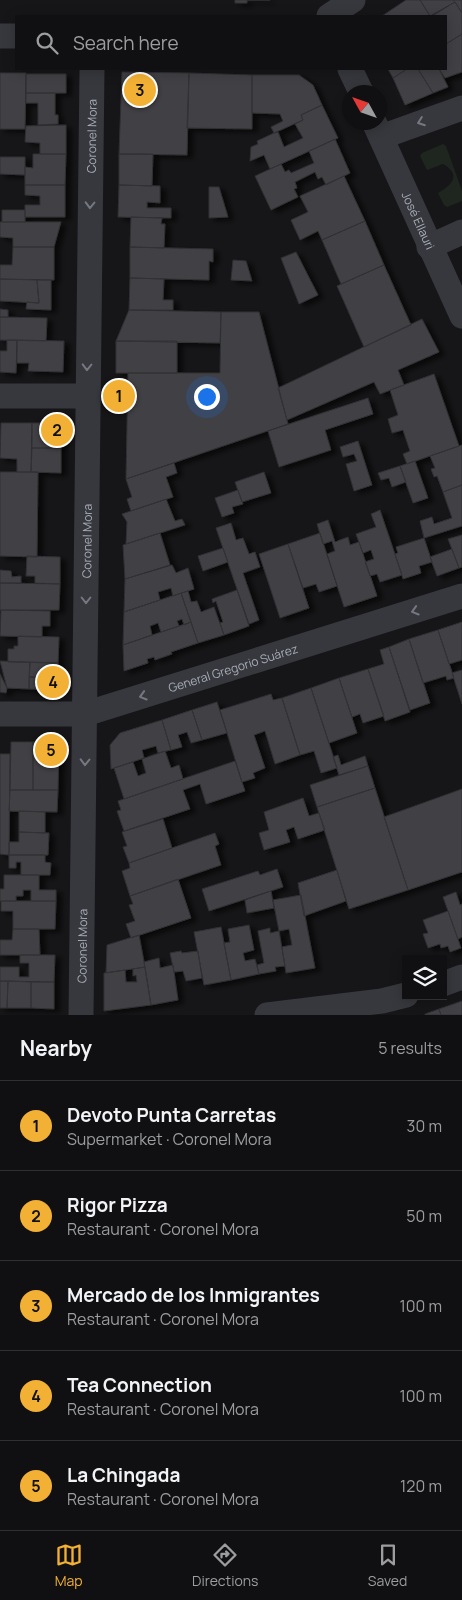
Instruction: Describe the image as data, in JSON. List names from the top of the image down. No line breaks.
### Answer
{"streets":{"street":["Coronel Mora","José Ellauri","General Gregorio Suárez"]},"crossings":[["Coronel Mora","General Gregorio Suárez"]],"one_way":["Coronel Mora","General Gregorio Suárez"],"north":"top left","page":{"search":"Search here","pins":["3","1","2","4","5"],"heading":["Nearby","5 results"],"list":[{"mark":"1","name":"Devoto Punta Carretas","note":"Supermarket · Coronel Mora","value":"30 m"},{"mark":"2","name":"Rigor Pizza","note":"Restaurant · Coronel Mora","value":"50 m"},{"mark":"3","name":"Mercado de los Inmigrantes","note":"Restaurant · Coronel Mora","value":"100 m"},{"mark":"4","name":"Tea Connection","note":"Restaurant · Coronel Mora","value":"100 m"},{"mark":"5","name":"La Chingada","note":"Restaurant · Coronel Mora","value":"120 m"}],"nav":["Map","Directions","Saved"]}}
